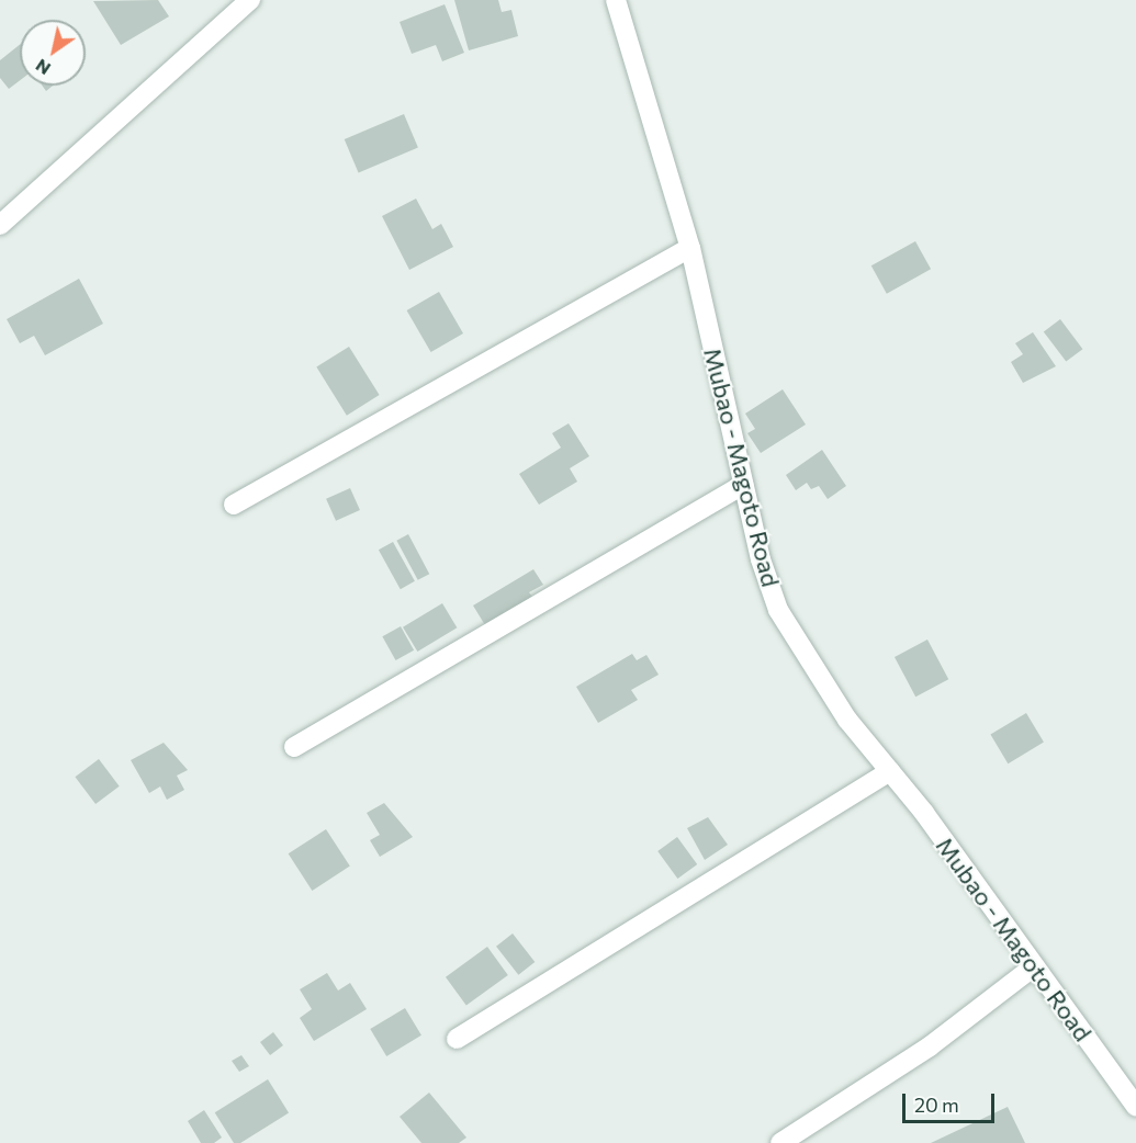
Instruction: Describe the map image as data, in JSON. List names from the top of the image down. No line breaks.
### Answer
{"streets":{"street":["Mubao - Magoto Road"]},"scale_bar":"20 m","north":"bottom left"}
